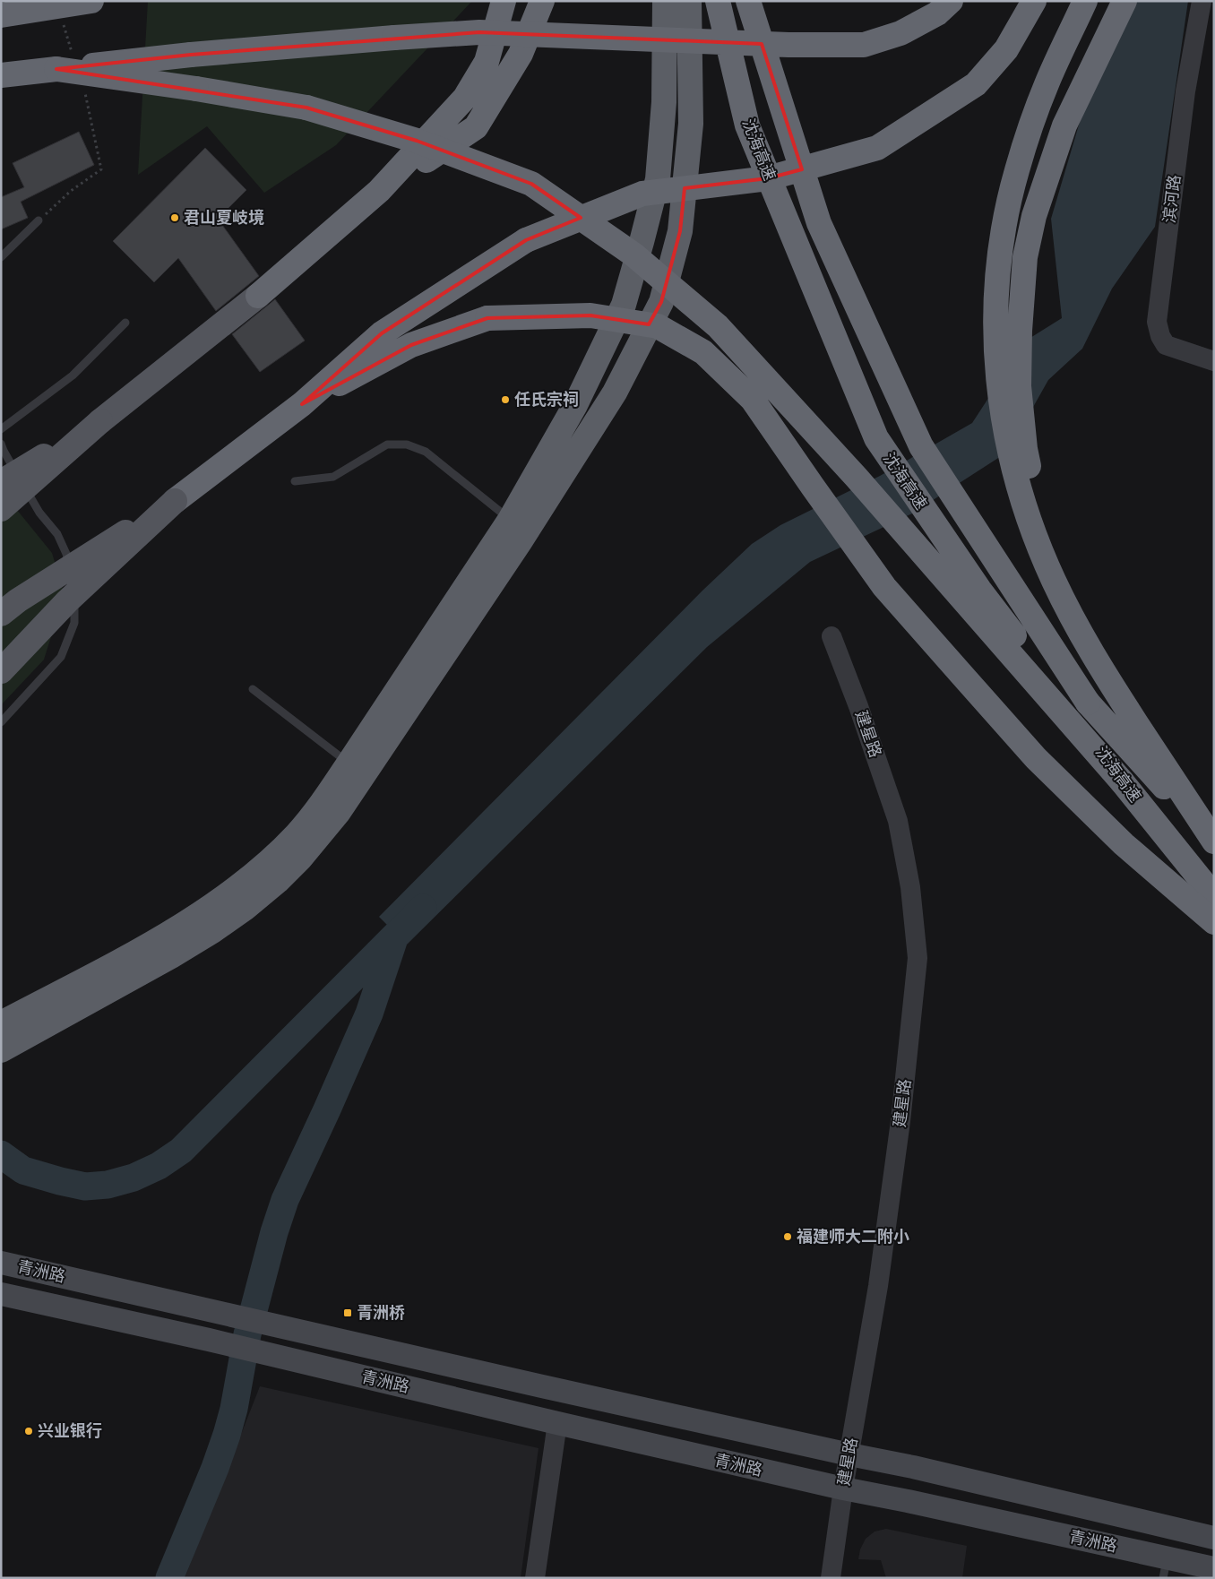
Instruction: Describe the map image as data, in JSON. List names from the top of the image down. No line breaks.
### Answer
{"streets":{"highway":["沈海高速"],"main road":["青洲路"],"street":["滨河路","建星路"]},"crossings":[["建星路","青洲路"]],"places":{"other":["君山夏岐境","任氏宗祠","福建师大二附小","兴业银行"],"transit":["青洲桥"]}}
